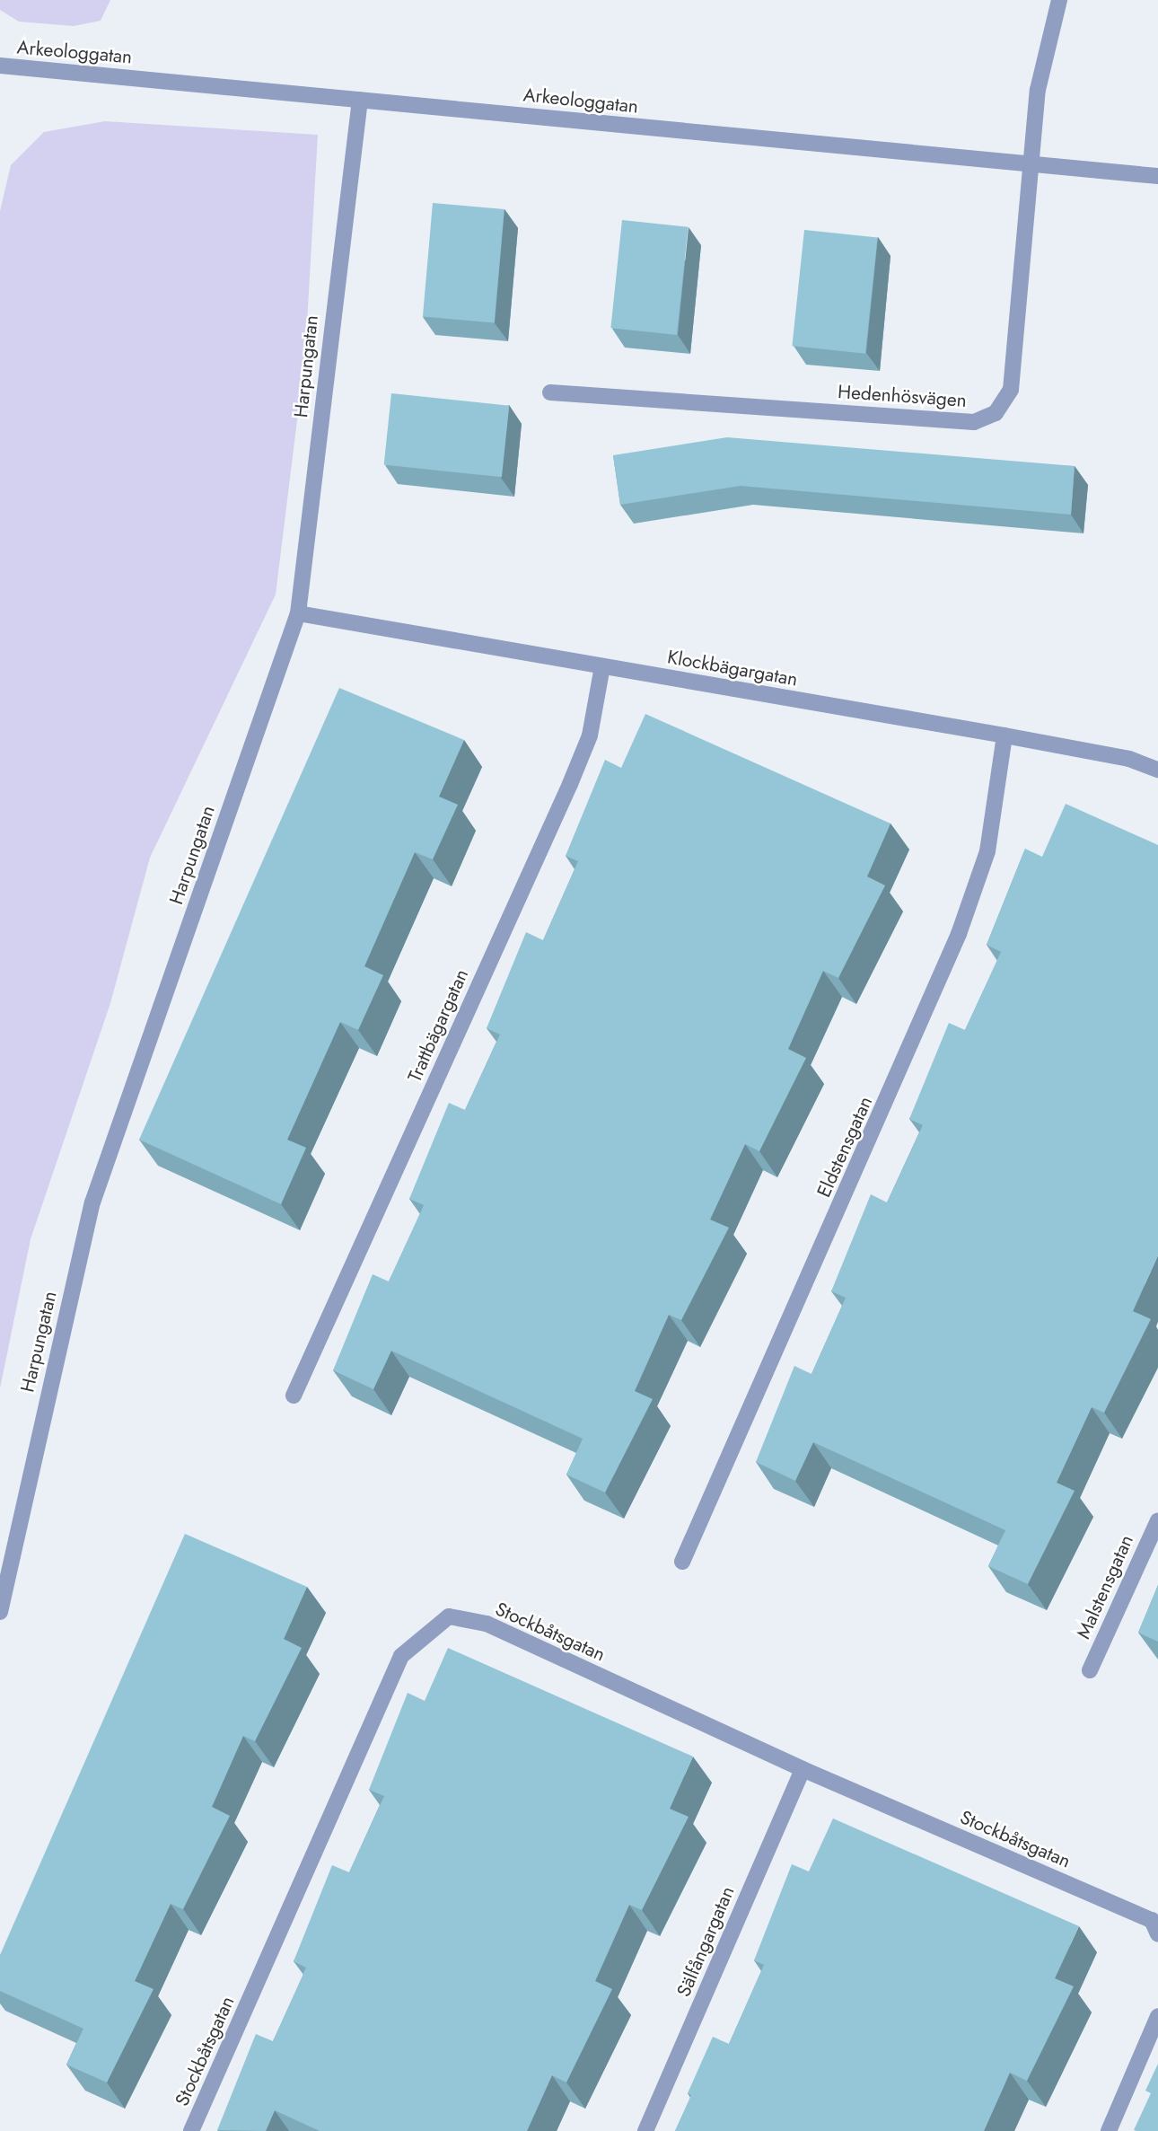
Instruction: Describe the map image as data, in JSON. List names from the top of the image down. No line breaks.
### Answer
{"streets":{"street":["Arkeologgatan","Harpungatan","Hedenhösvägen","Klockbägargatan","Trattbägargatan","Eldstensgatan","Malstensgatan","Stockbåtsgatan","Sälfångargatan"]},"crossings":[["Arkeologgatan","Harpungatan"],["Arkeologgatan","Hedenhösvägen"],["Harpungatan","Klockbägargatan"],["Klockbägargatan","Trattbägargatan"],["Klockbägargatan","Eldstensgatan"],["Stockbåtsgatan","Sälfångargatan"]]}
